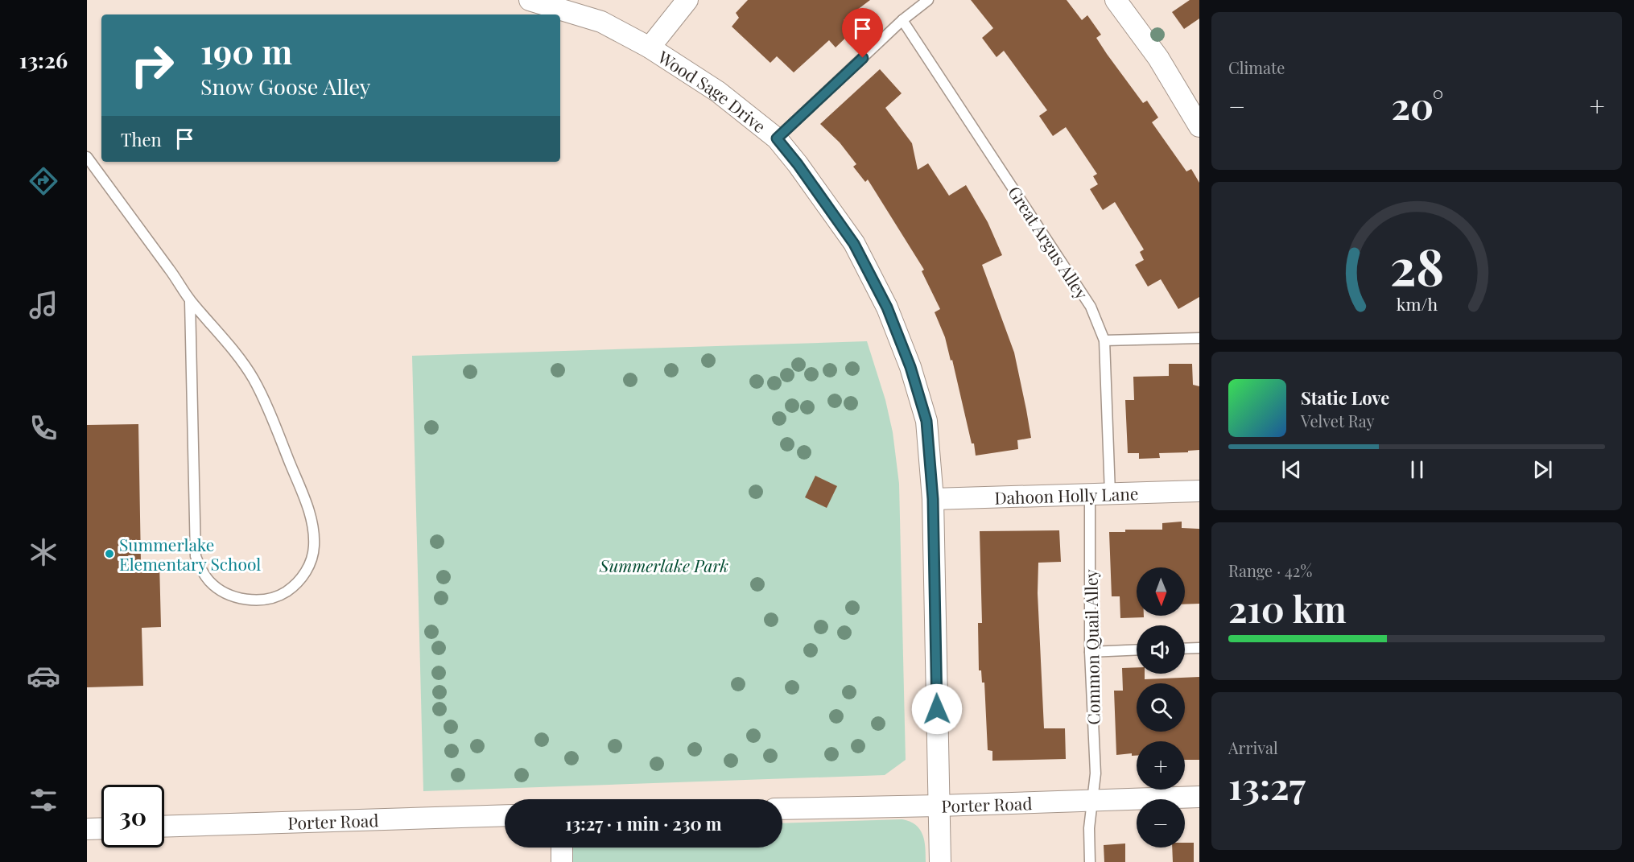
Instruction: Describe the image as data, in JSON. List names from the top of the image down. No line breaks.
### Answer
{"streets":{"street":["Wood Sage Drive","Dahoon Holly Lane","Porter Road"],"lane":["Great Argus Alley","Common Quail Alley"]},"crossings":[["Wood Sage Drive","Dahoon Holly Lane"],["Wood Sage Drive","Porter Road"],["Great Argus Alley","Dahoon Holly Lane"],["Dahoon Holly Lane","Common Quail Alley"],["Common Quail Alley","Porter Road"]],"parks":["Summerlake Park"],"places":["Summerlake Elementary School"],"north":"bottom","page":{"tabs":"13:26","tile":["Climate",["Range · 42%","210 km"],["Arrival","13:27"]],"turn":["190 m","Snow Goose Alley"],"heat":["−","20°","+"],"then":"Then","song":["Static Love","Velvet Ray"],"map_buttons":["+","−"],"limit":"30","trip":"13:27 · 1 min · 230 m","gauge":["28","km/h"]}}
